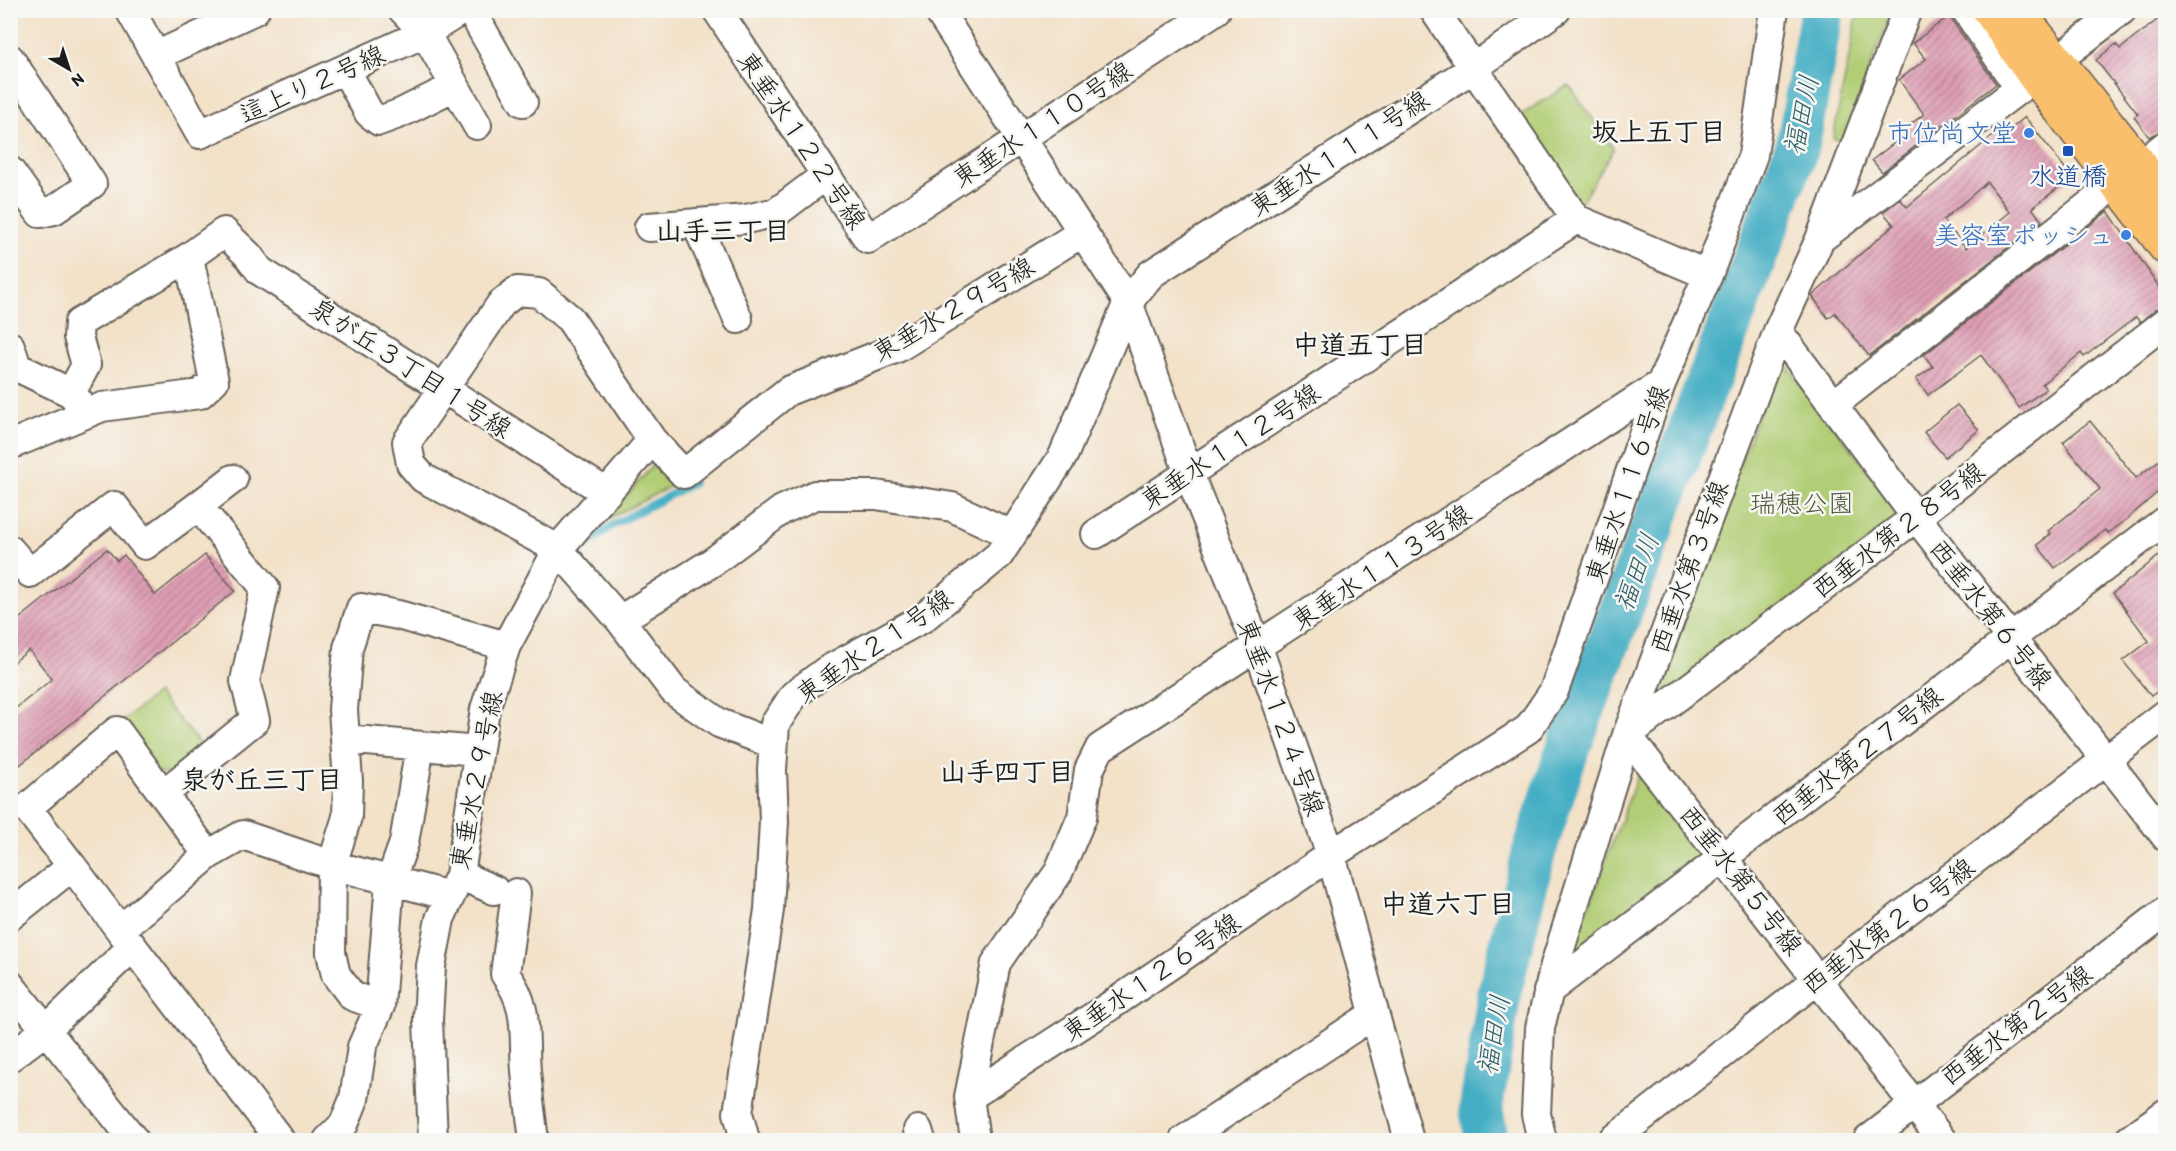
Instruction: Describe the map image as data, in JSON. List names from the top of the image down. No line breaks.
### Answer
{"streets":{"street":["這上り２号線","東垂水１１０号線","東垂水１２２号線","東垂水１１１号線","東垂水２９号線","泉が丘３丁目１号線","東垂水１１２号線","東垂水１１６号線","西垂水第２８号線","東垂水１１３号線","西垂水第３号線","西垂水第６号線","東垂水２１号線","東垂水１２４号線","西垂水第２７号線","西垂水第５号線","西垂水第２６号線","東垂水１２６号線","西垂水第２号線"]},"crossings":[["東垂水１１０号線","東垂水１２２号線"],["東垂水１１０号線","東垂水１２４号線"],["東垂水１１１号線","東垂水２１号線"],["東垂水１１１号線","東垂水１２４号線"],["東垂水２９号線","泉が丘３丁目１号線"],["東垂水２９号線","東垂水１２４号線"],["東垂水１１２号線","東垂水１２４号線"],["東垂水１１６号線","東垂水１１３号線"],["東垂水１１６号線","東垂水１２４号線"],["東垂水１１６号線","東垂水１２６号線"],["西垂水第２８号線","西垂水第３号線"],["西垂水第２８号線","西垂水第６号線"],["西垂水第２８号線","西垂水第５号線"],["東垂水１１３号線","東垂水１２４号線"],["東垂水１１３号線","東垂水１２６号線"],["西垂水第３号線","西垂水第６号線"],["西垂水第３号線","西垂水第２７号線"],["西垂水第３号線","西垂水第５号線"],["西垂水第６号線","西垂水第２７号線"],["西垂水第６号線","西垂水第２６号線"],["東垂水２１号線","東垂水１２４号線"],["東垂水１２４号線","東垂水１２６号線"],["西垂水第２７号線","西垂水第５号線"],["西垂水第５号線","西垂水第２６号線"],["西垂水第５号線","西垂水第２号線"]],"districts":["坂上五丁目","山手三丁目","中道五丁目","山手四丁目","泉が丘三丁目","中道六丁目"],"water":["福田川"],"parks":["瑞穂公園"],"places":{"other":["市位尚文堂","美容室ポッシュ"],"transit":["水道橋"]},"north":"bottom right"}
